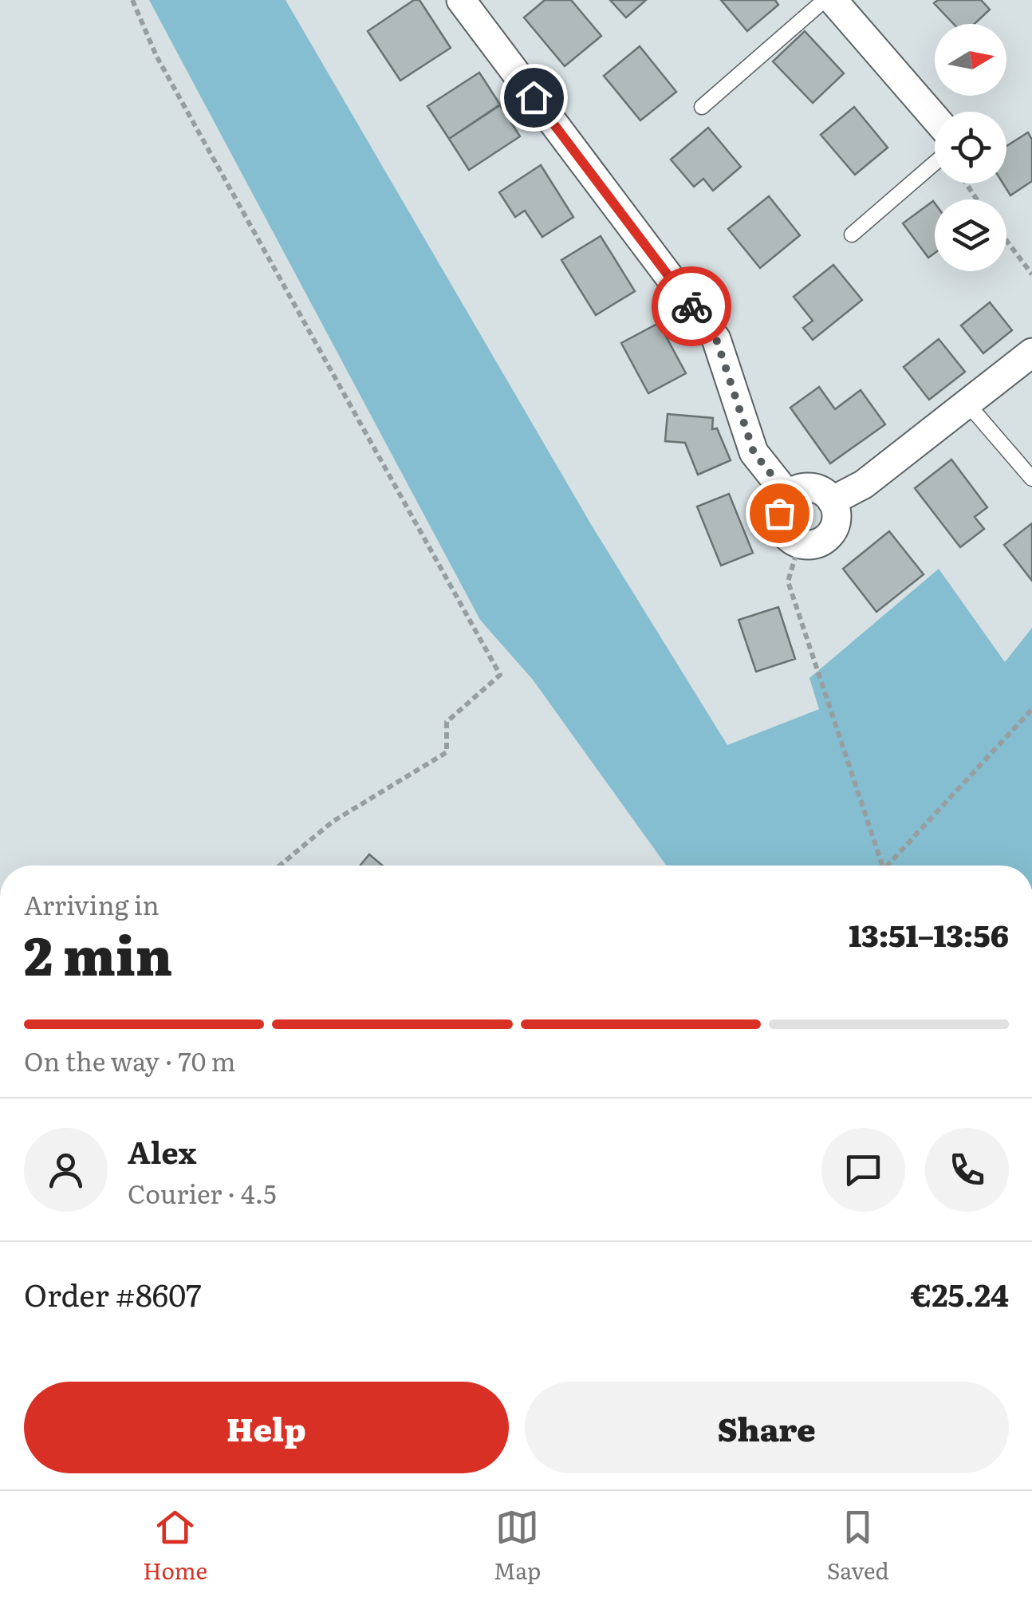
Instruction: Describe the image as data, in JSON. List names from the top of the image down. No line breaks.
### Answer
{"north":"right","page":{"heading":["2 min","Arriving in","13:51–13:56"],"panel":["Alex","Courier · 4.5","Order #8607","€25.24"],"bar":"On the way · 70 m","buttons":["Help","Share"],"tabs":["Home","Map","Saved"]}}
